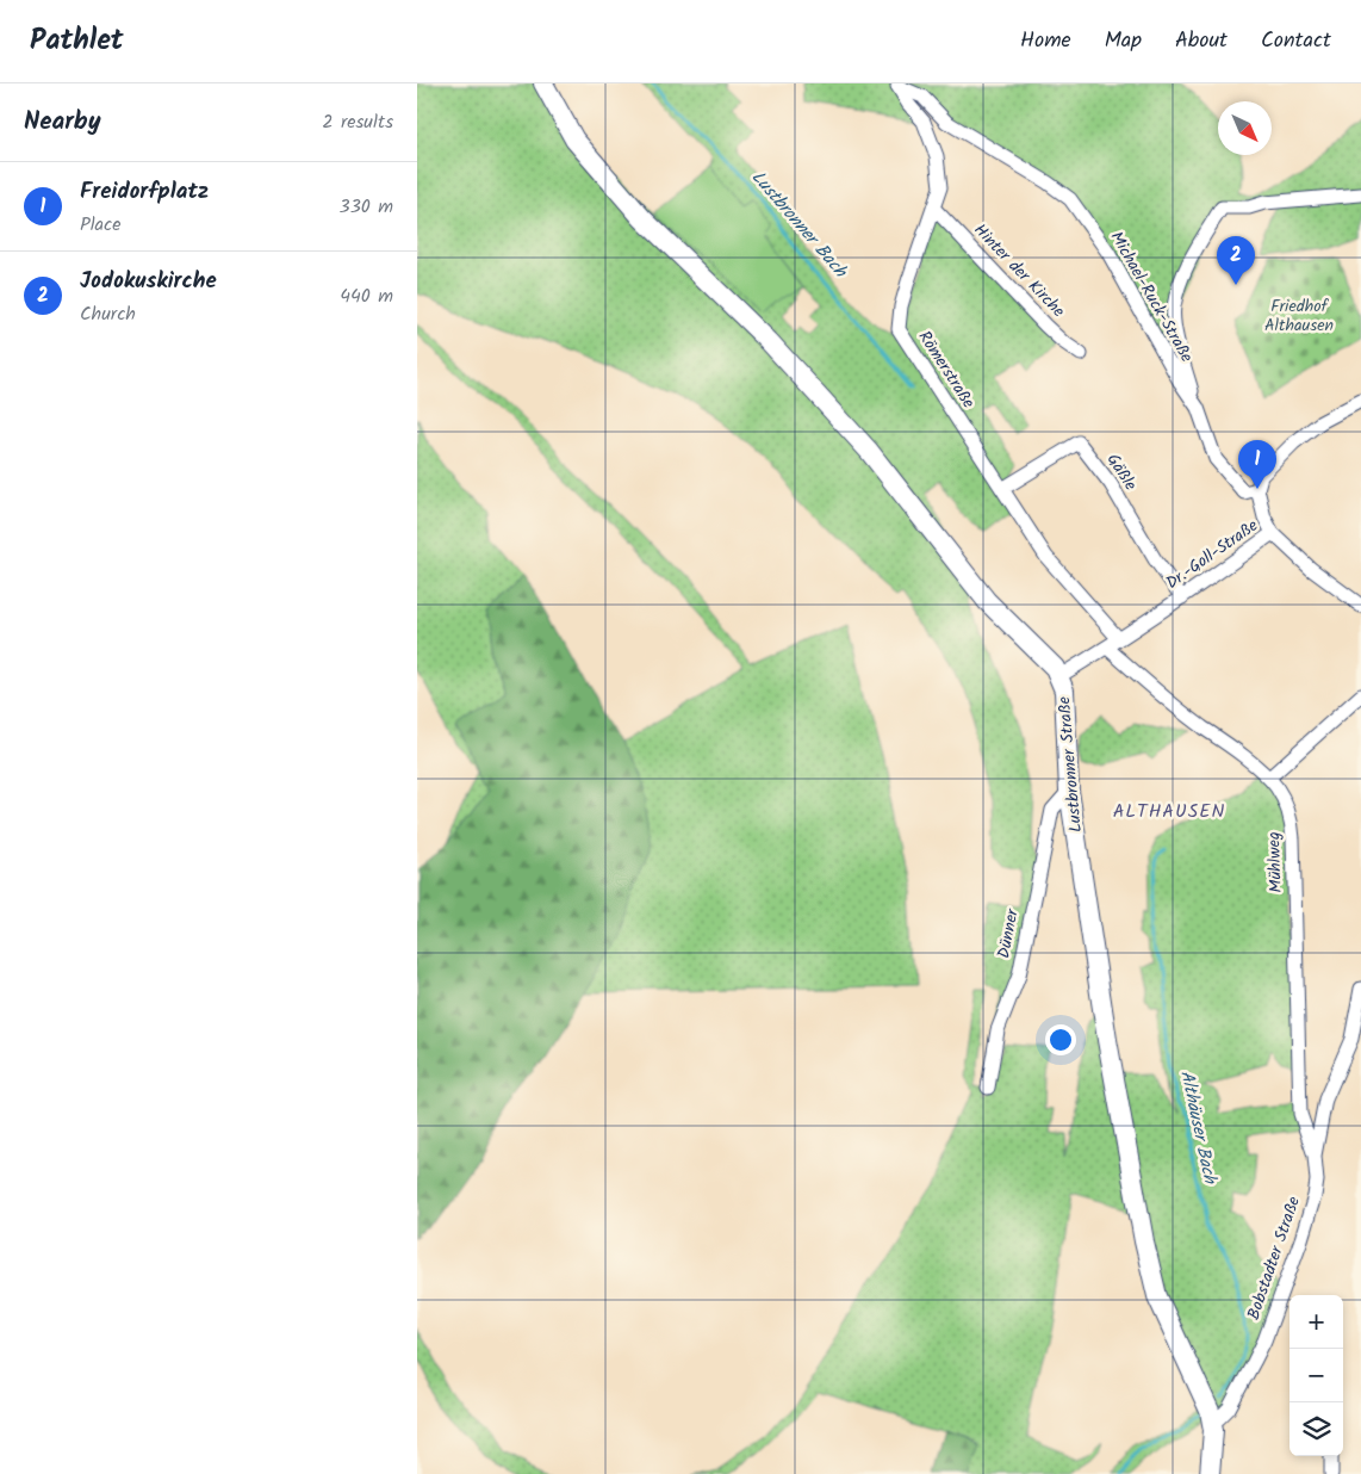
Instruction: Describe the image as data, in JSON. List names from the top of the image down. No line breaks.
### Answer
{"streets":{"street":["Hinter der Kirche","Michael-Ruck-Straße","Römerstraße","Gäßle","Dr.-Goll-Straße","Lustbronner Straße","Mühlweg","Dünner","Bobstadter Straße"]},"crossings":[["Hinter der Kirche","Römerstraße"],["Michael-Ruck-Straße","Römerstraße"],["Römerstraße","Gäßle"],["Römerstraße","Dr.-Goll-Straße"],["Gäßle","Dr.-Goll-Straße"],["Dr.-Goll-Straße","Lustbronner Straße"],["Dr.-Goll-Straße","Mühlweg"],["Lustbronner Straße","Dünner"],["Lustbronner Straße","Bobstadter Straße"],["Mühlweg","Bobstadter Straße"]],"districts":["ALTHAUSEN"],"water":["Lustbronner Bach","Althäuser Bach"],"parks":["Friedhof Althausen"],"north":"bottom right","page":{"header":"Pathlet","nav":["Home","Map","About","Contact"],"heading":["Nearby","2 results"],"list":[{"mark":"1","name":"Freidorfplatz","note":"Place","value":"330 m"},{"mark":"2","name":"Jodokuskirche","note":"Church","value":"440 m"}],"pins":["2","1"],"map_buttons":["+","−"]}}
